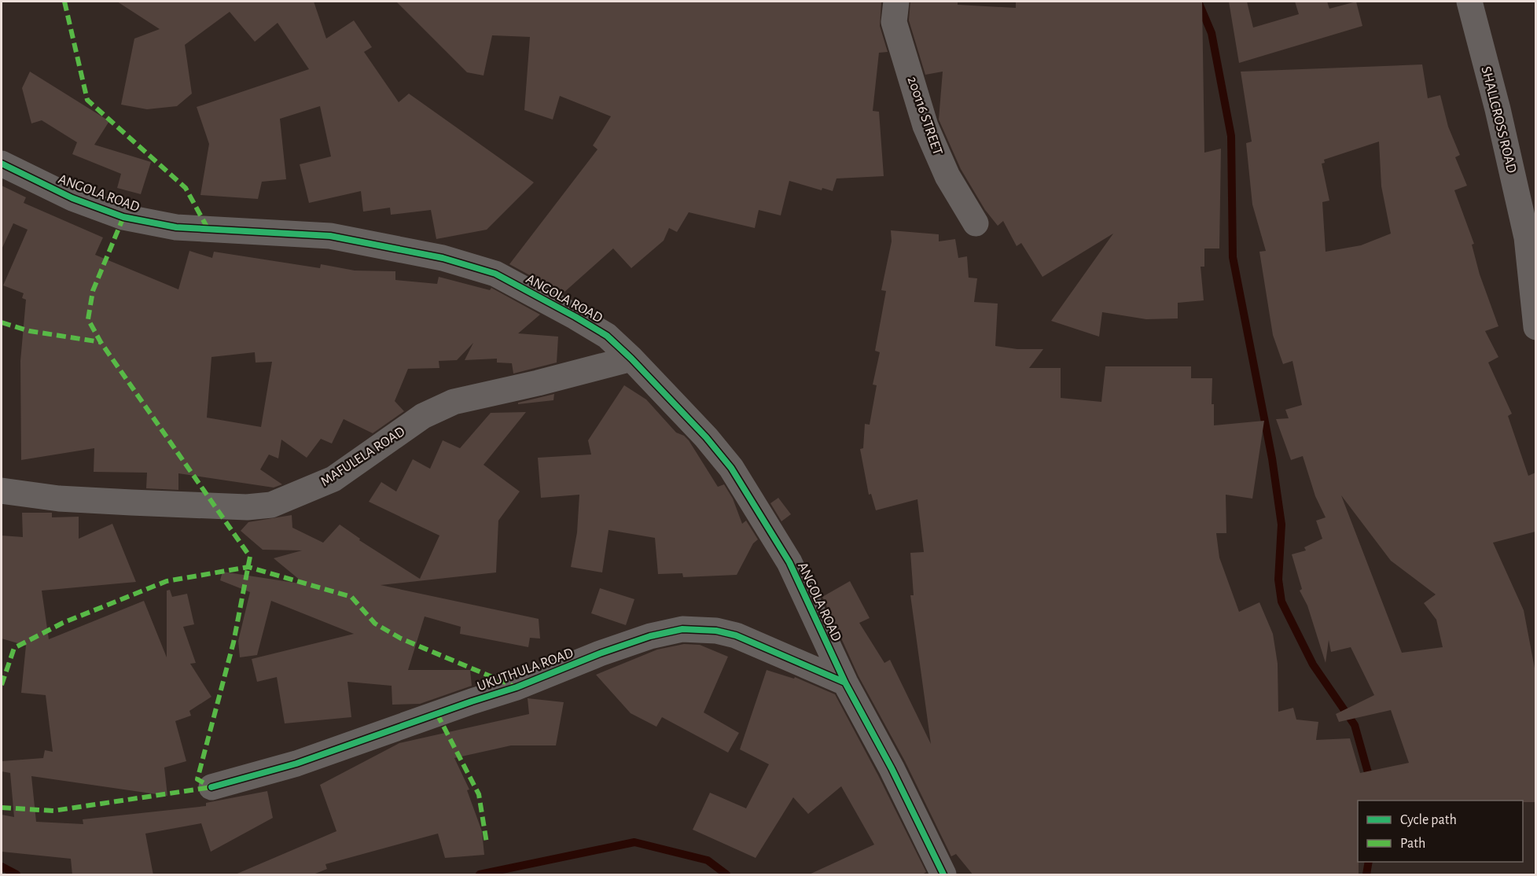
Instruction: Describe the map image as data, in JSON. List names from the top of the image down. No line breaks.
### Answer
{"streets":{"street":["200116 STREET","SHALLCROSS ROAD","ANGOLA ROAD","MAFULELA ROAD","UKUTHULA ROAD"]},"crossings":[["ANGOLA ROAD","MAFULELA ROAD"],["ANGOLA ROAD","UKUTHULA ROAD"]],"legend":["Cycle path","Path"]}
